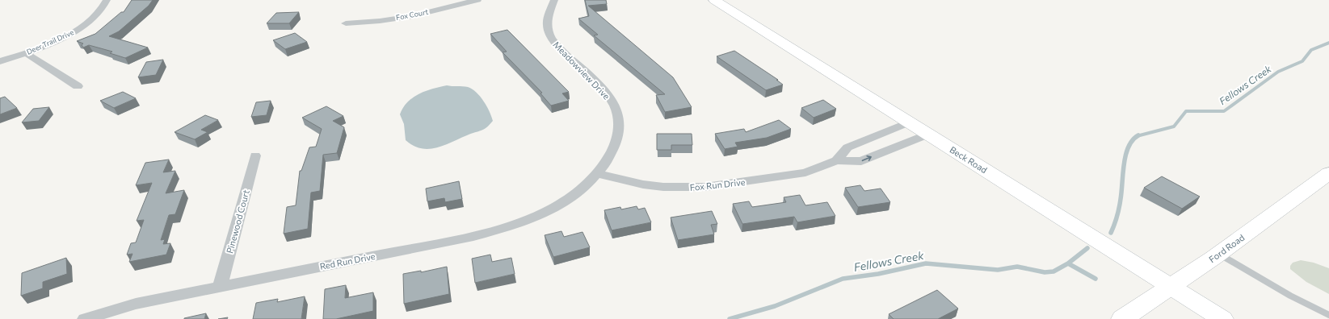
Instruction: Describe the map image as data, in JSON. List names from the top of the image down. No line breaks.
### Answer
{"streets":{"main road":["Beck Road","Ford Road"],"street":["Fox Court","Deer Trail Drive","Meadowview Drive","Fox Run Drive","Pinewood Court","Red Run Drive"]},"crossings":[["Meadowview Drive","Fox Run Drive"],["Meadowview Drive","Red Run Drive"],["Beck Road","Fox Run Drive"],["Beck Road","Ford Road"],["Fox Run Drive","Red Run Drive"],["Pinewood Court","Red Run Drive"]],"water":["Fellows Creek"]}
